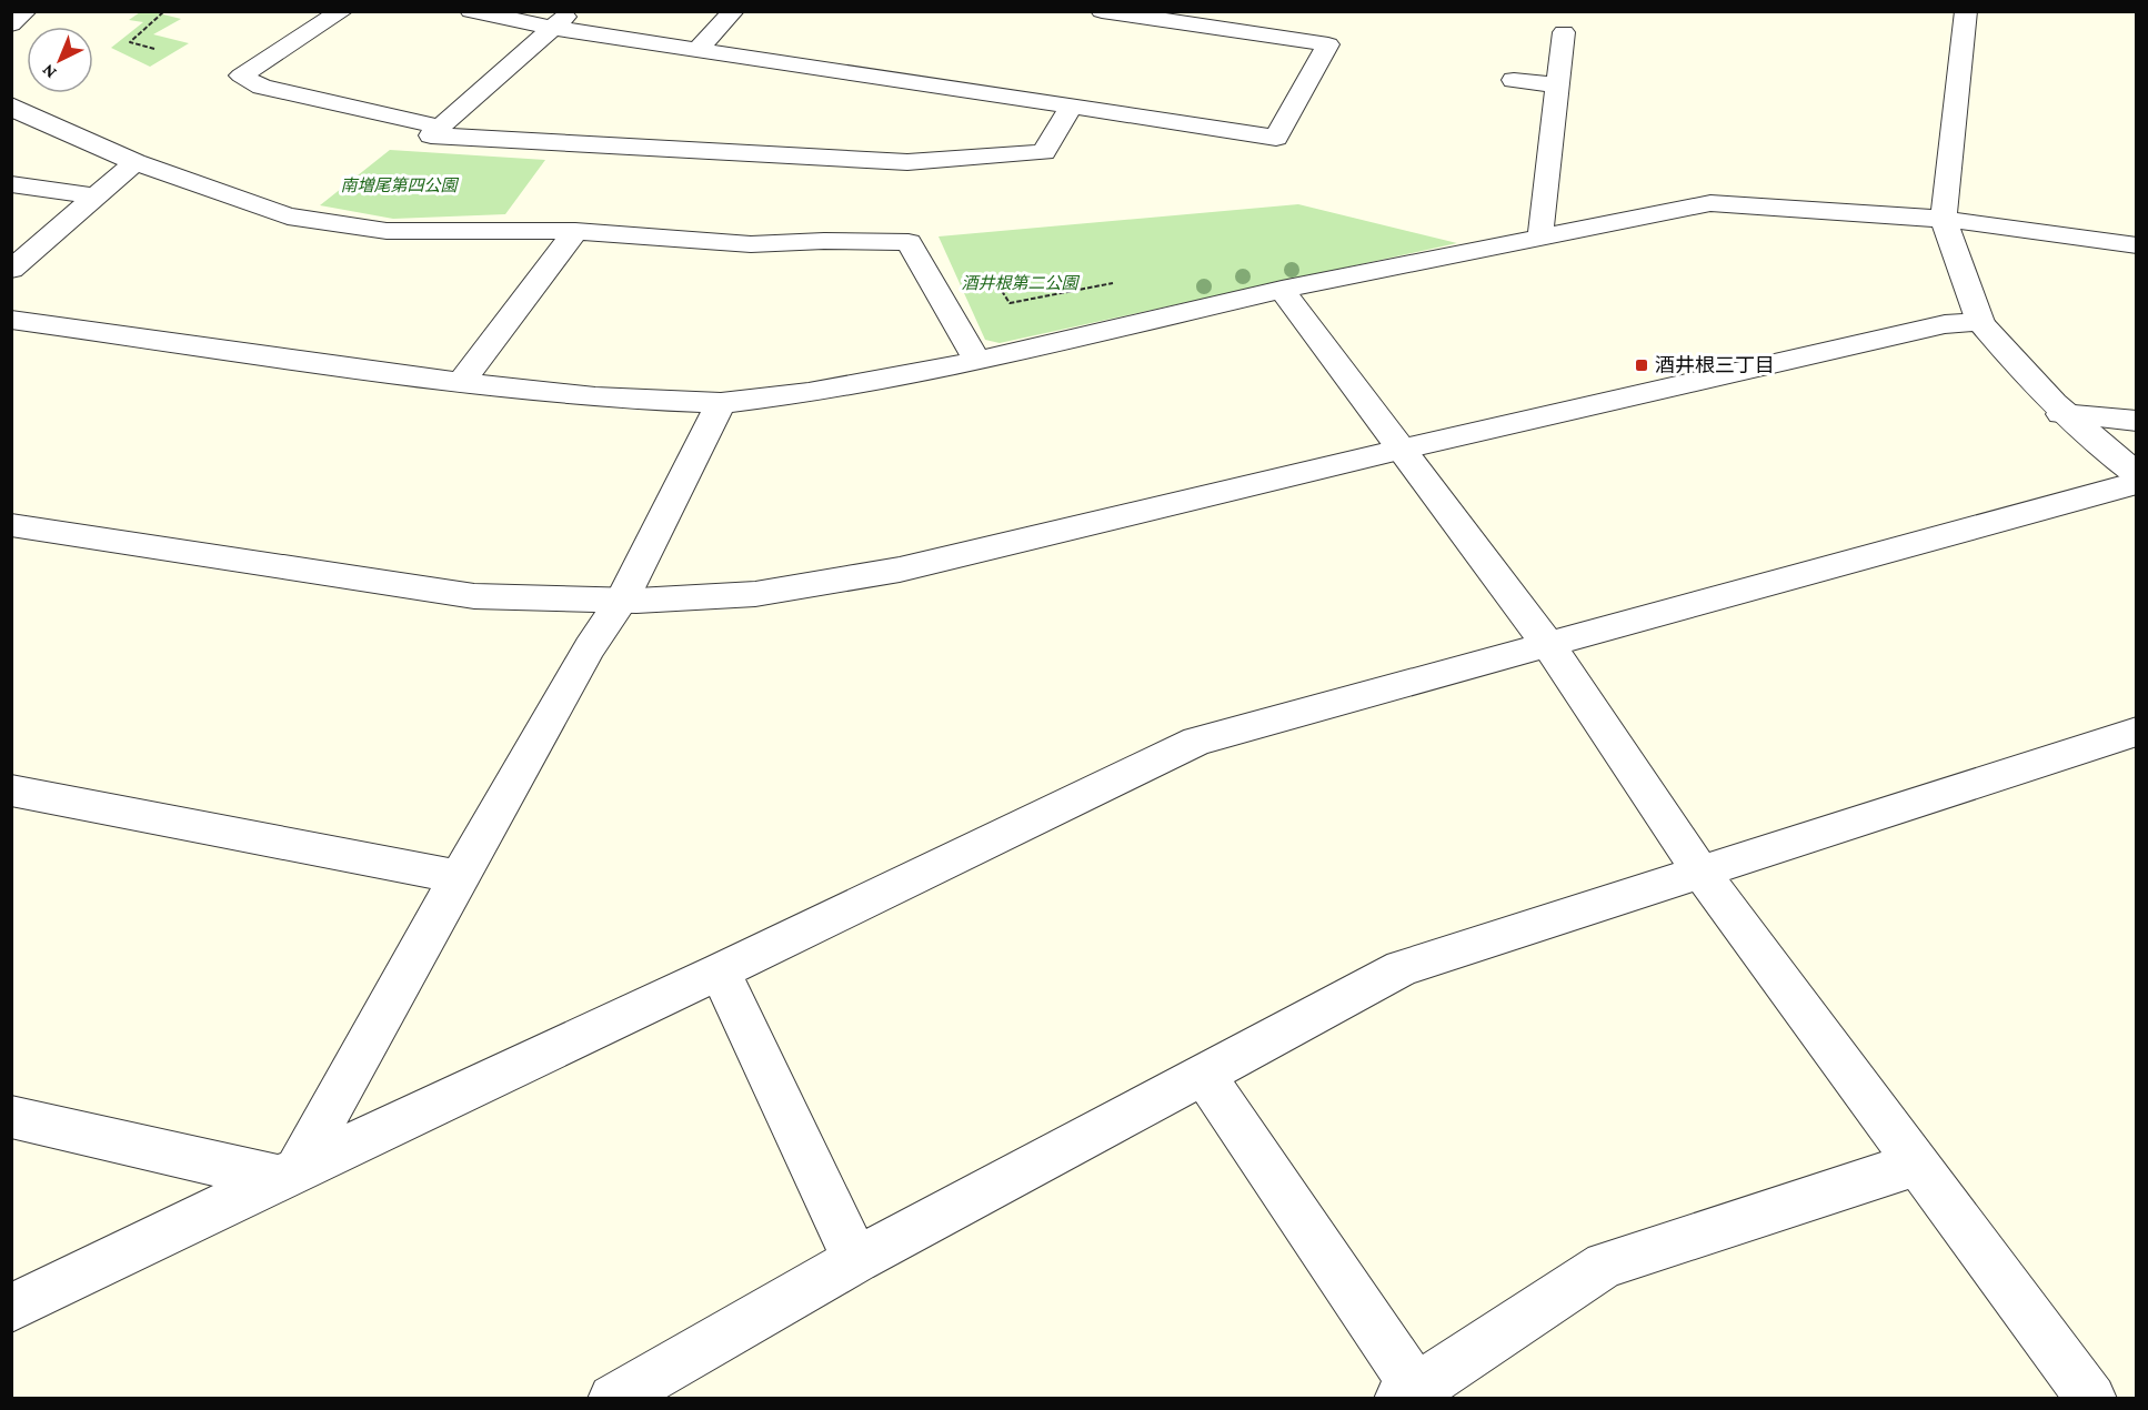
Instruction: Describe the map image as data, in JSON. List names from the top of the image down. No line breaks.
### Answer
{"parks":["南増尾第四公園","酒井根第二公園"],"places":{"transit":["酒井根三丁目"]},"north":"bottom left"}
